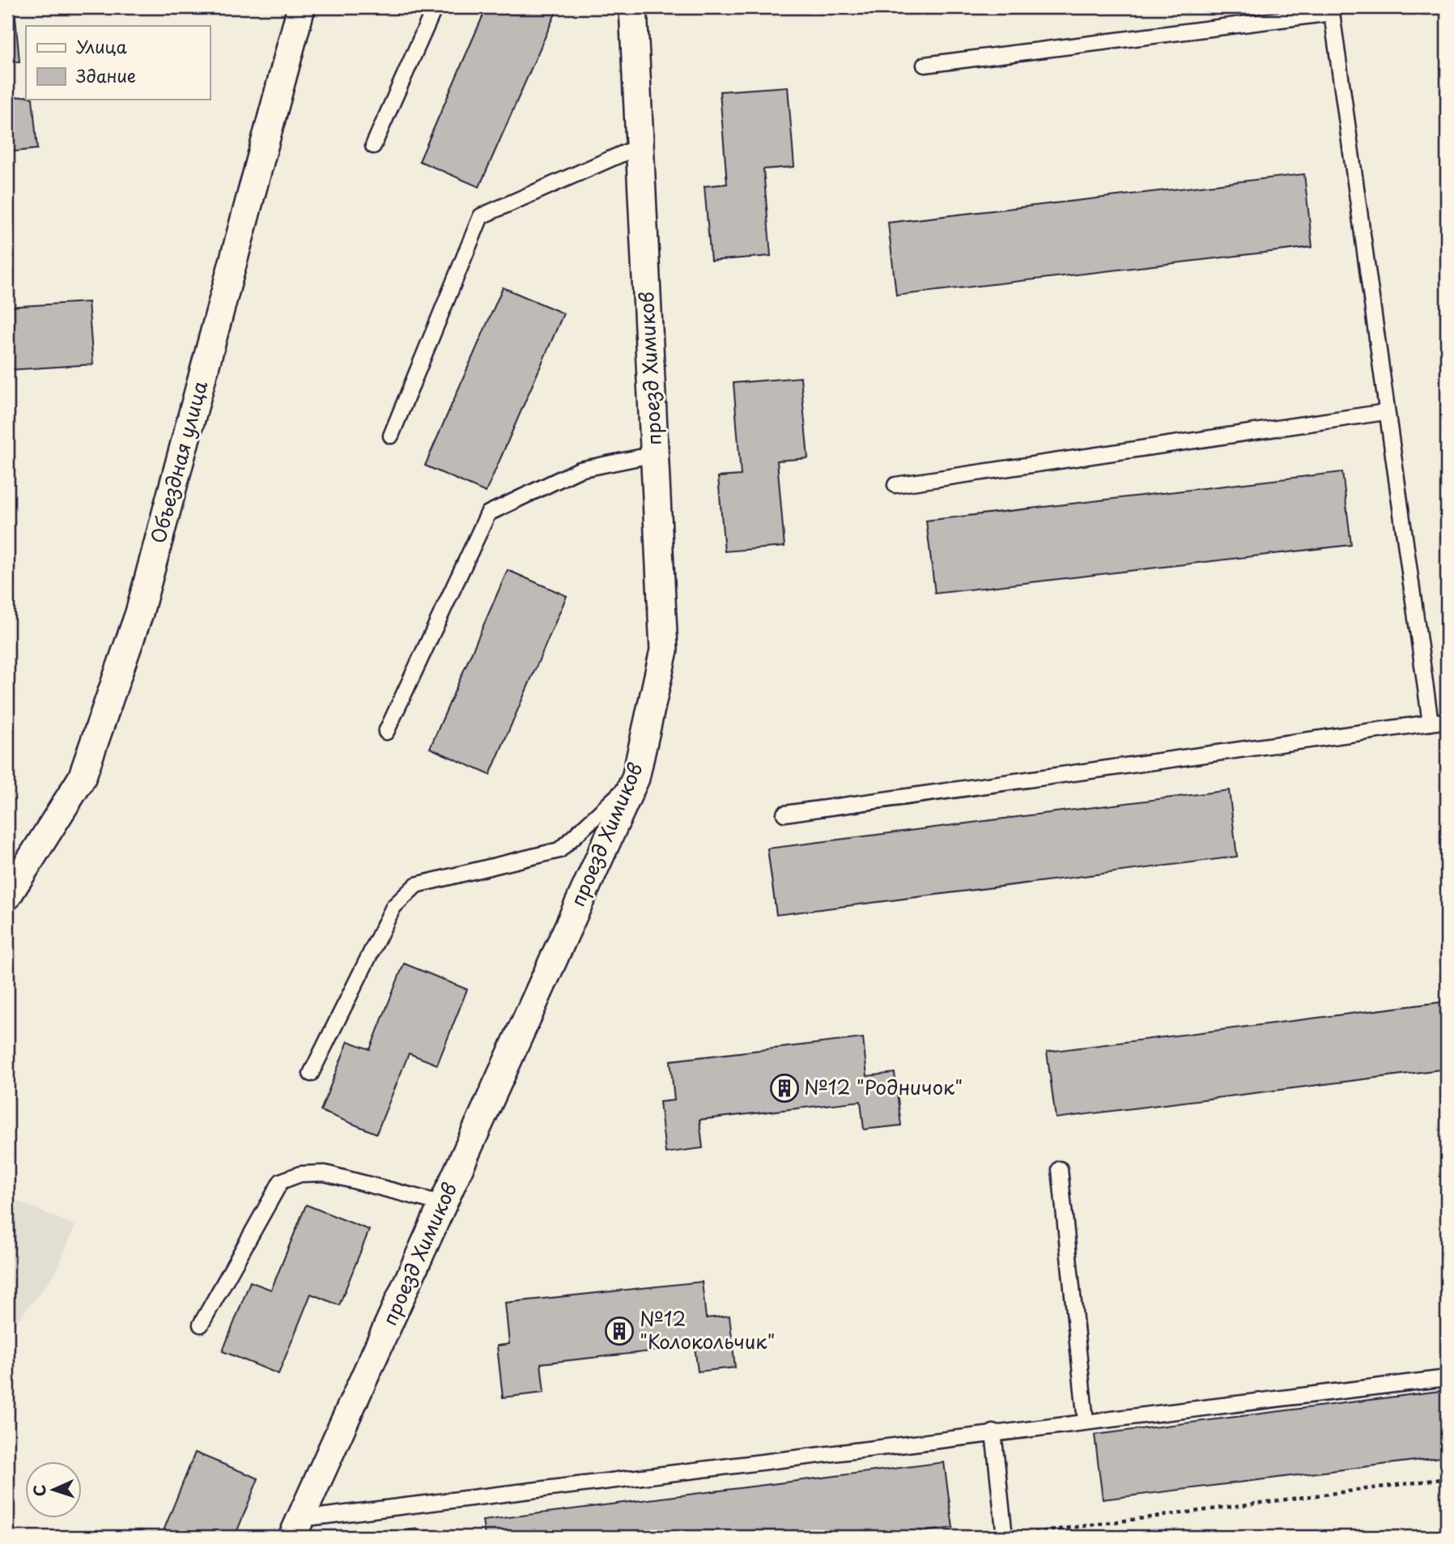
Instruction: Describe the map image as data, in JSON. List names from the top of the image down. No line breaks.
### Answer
{"streets":{"street":["проезд Химиков","Объездная улица"]},"places":{"building":["№12 \"Родничок\"","№12 \"Колокольчик\""]},"legend":["Улица","Здание"],"north":"left"}
